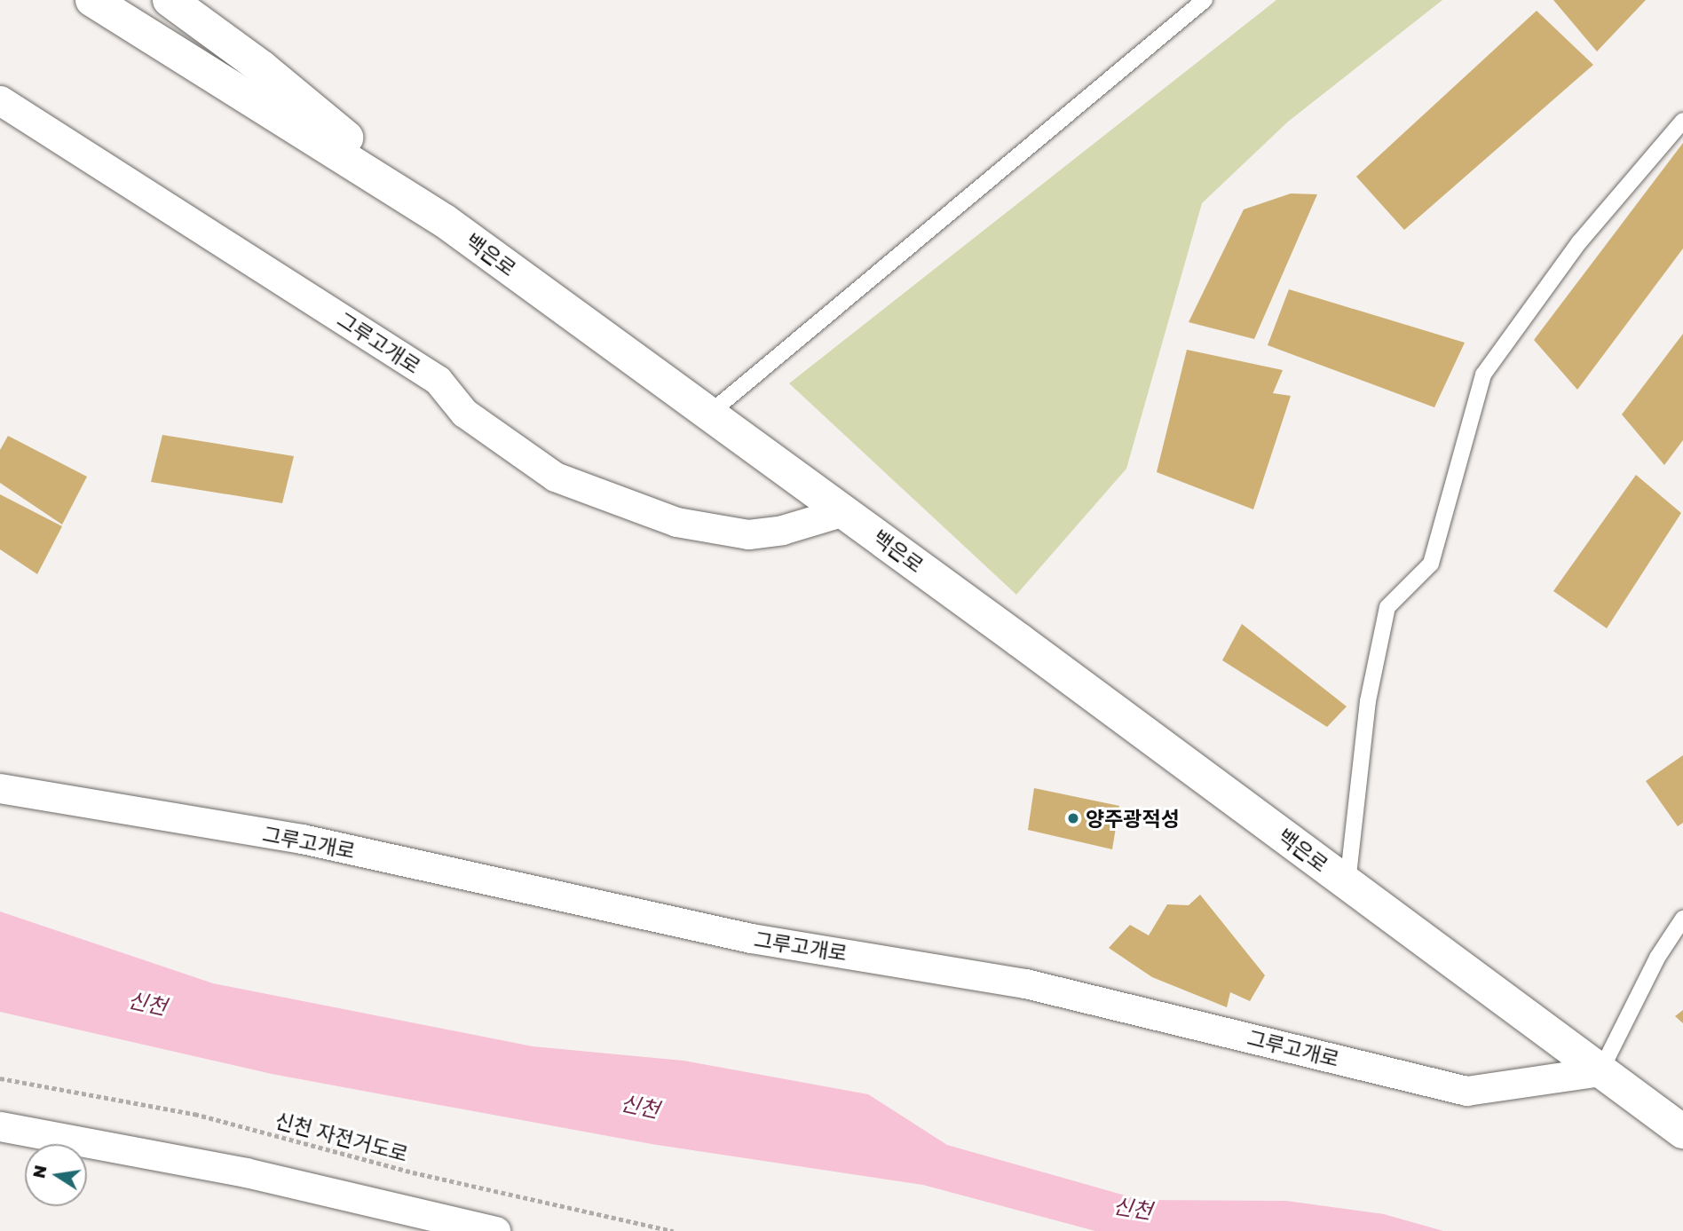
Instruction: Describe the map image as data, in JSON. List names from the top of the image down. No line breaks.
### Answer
{"streets":{"main road":["백은로"],"street":["그루고개로"],"path":["신천 자전거도로"]},"crossings":[["백은로","그루고개로"]],"water":["신천"],"places":["양주광적성"],"north":"left"}
